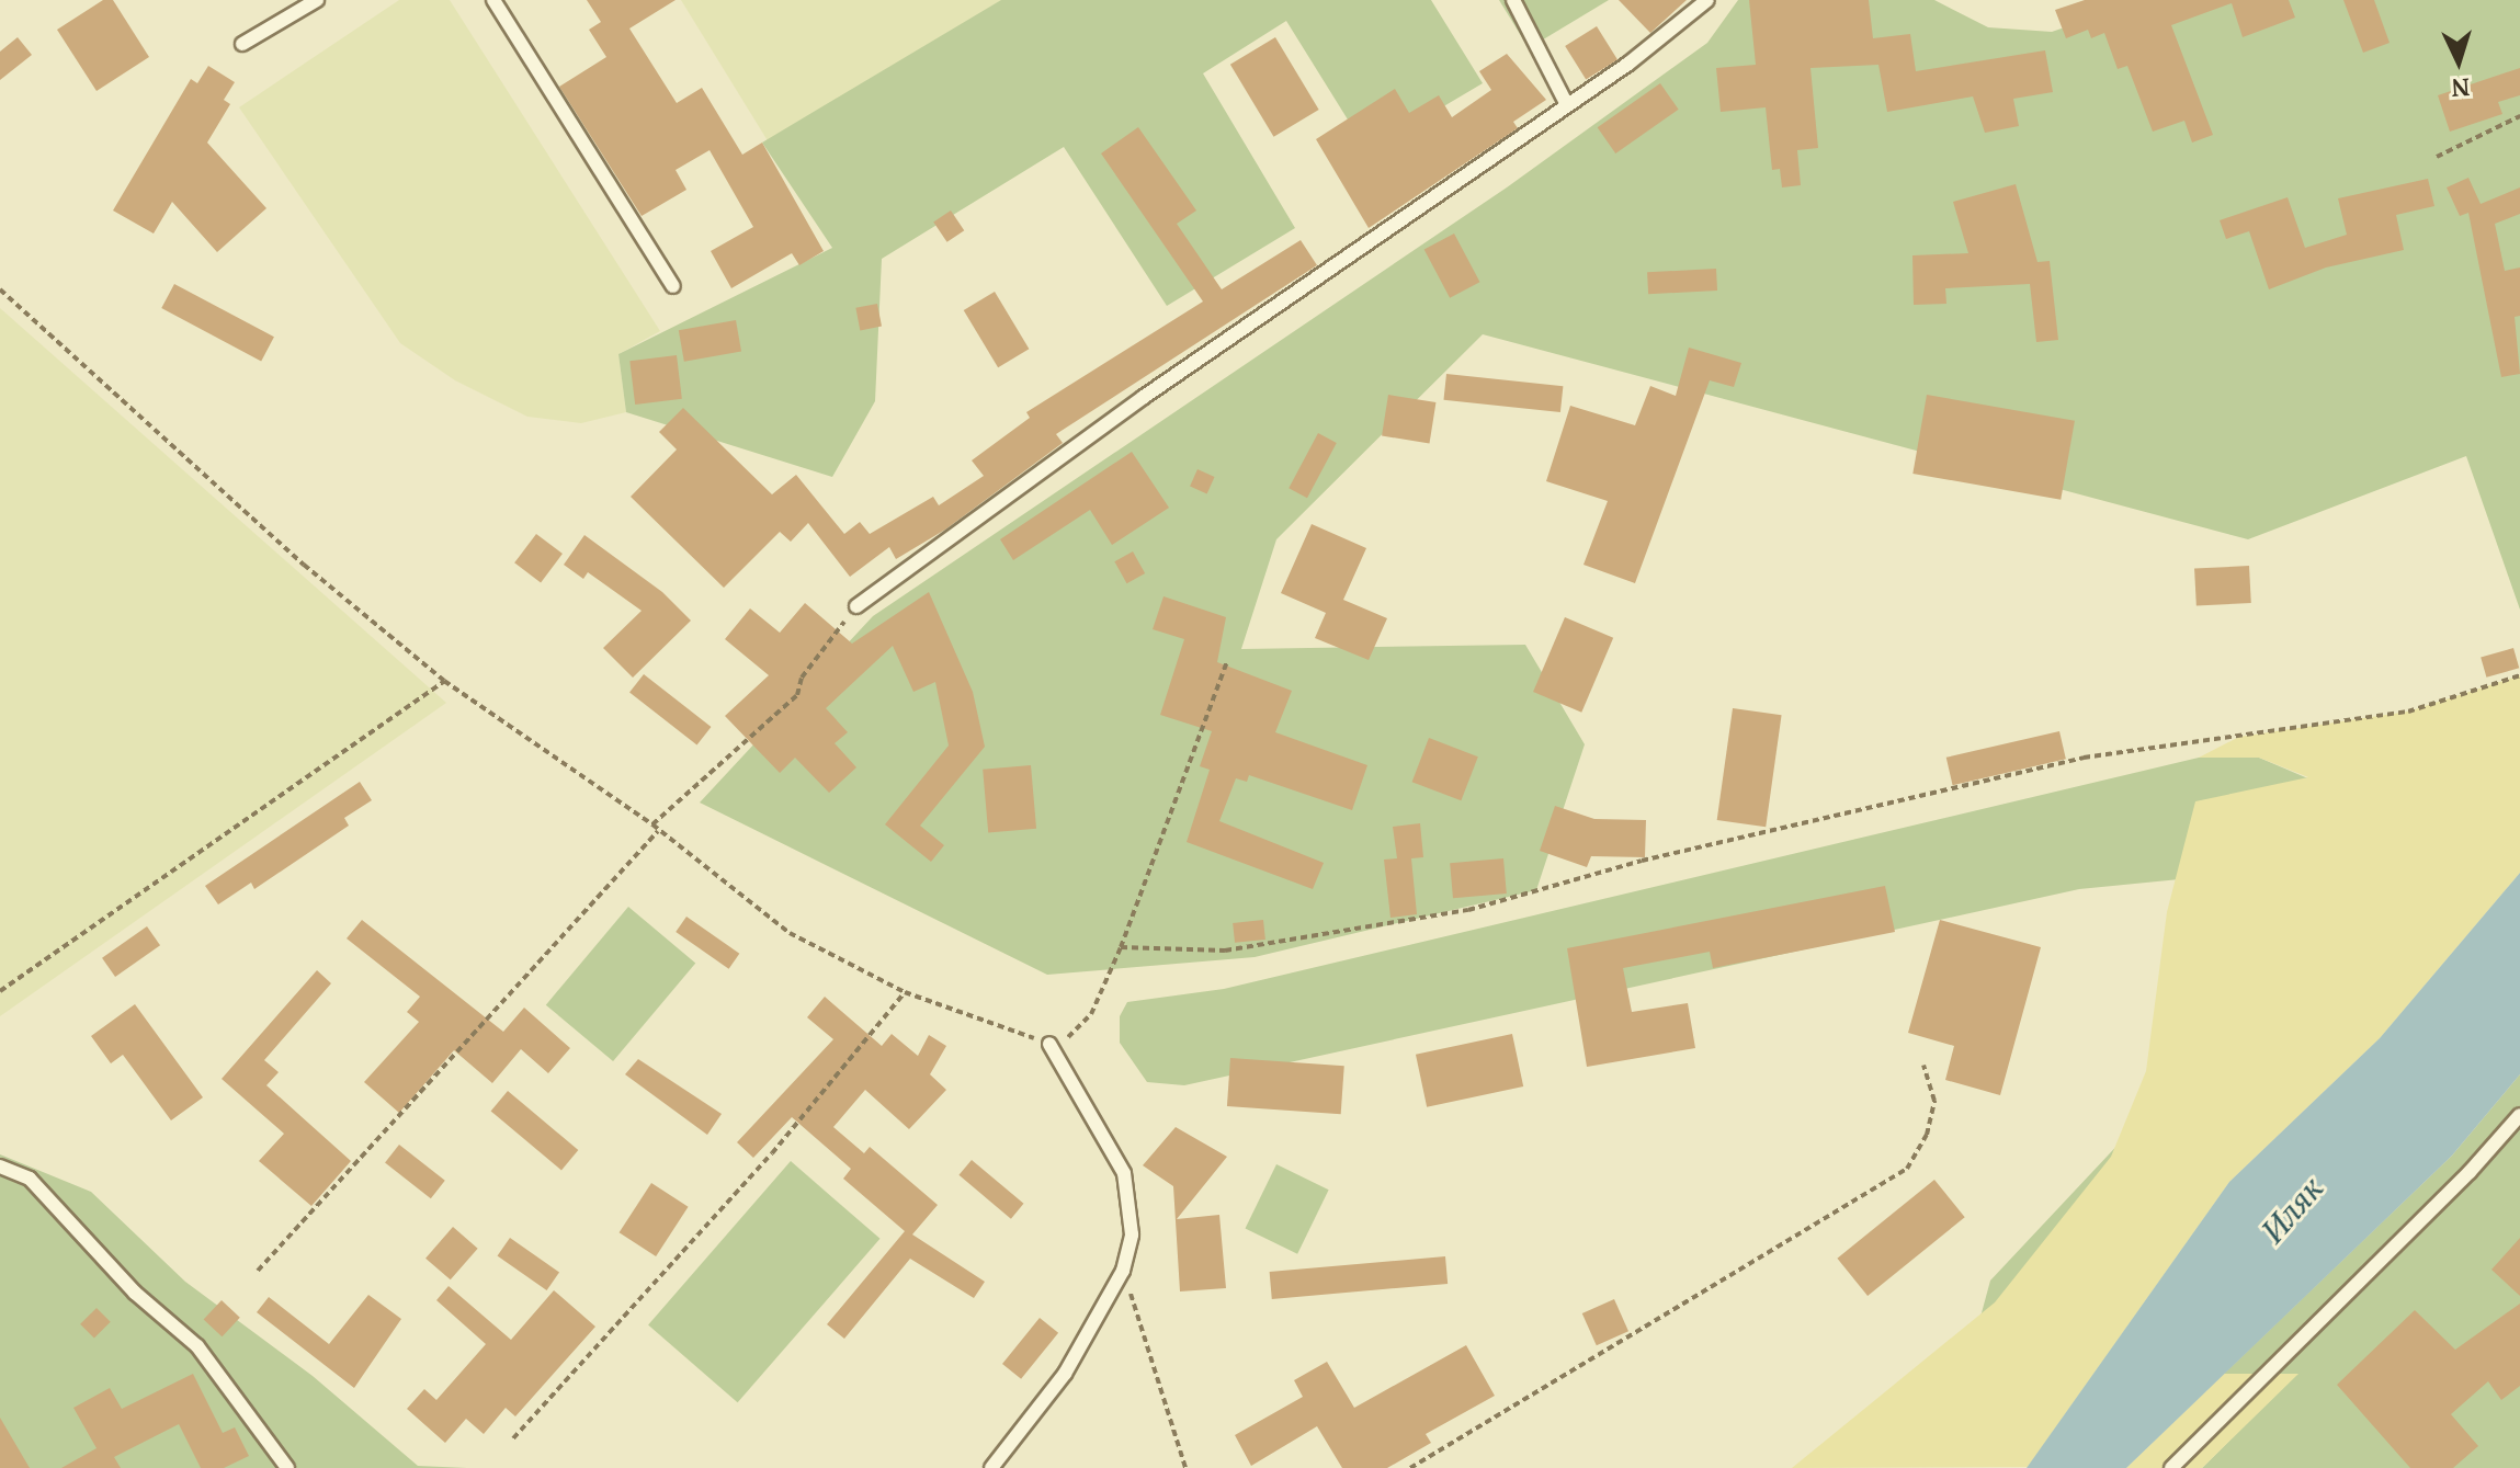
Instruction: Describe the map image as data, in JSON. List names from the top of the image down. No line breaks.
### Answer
{"water":["Иляк"],"north":"bottom"}
